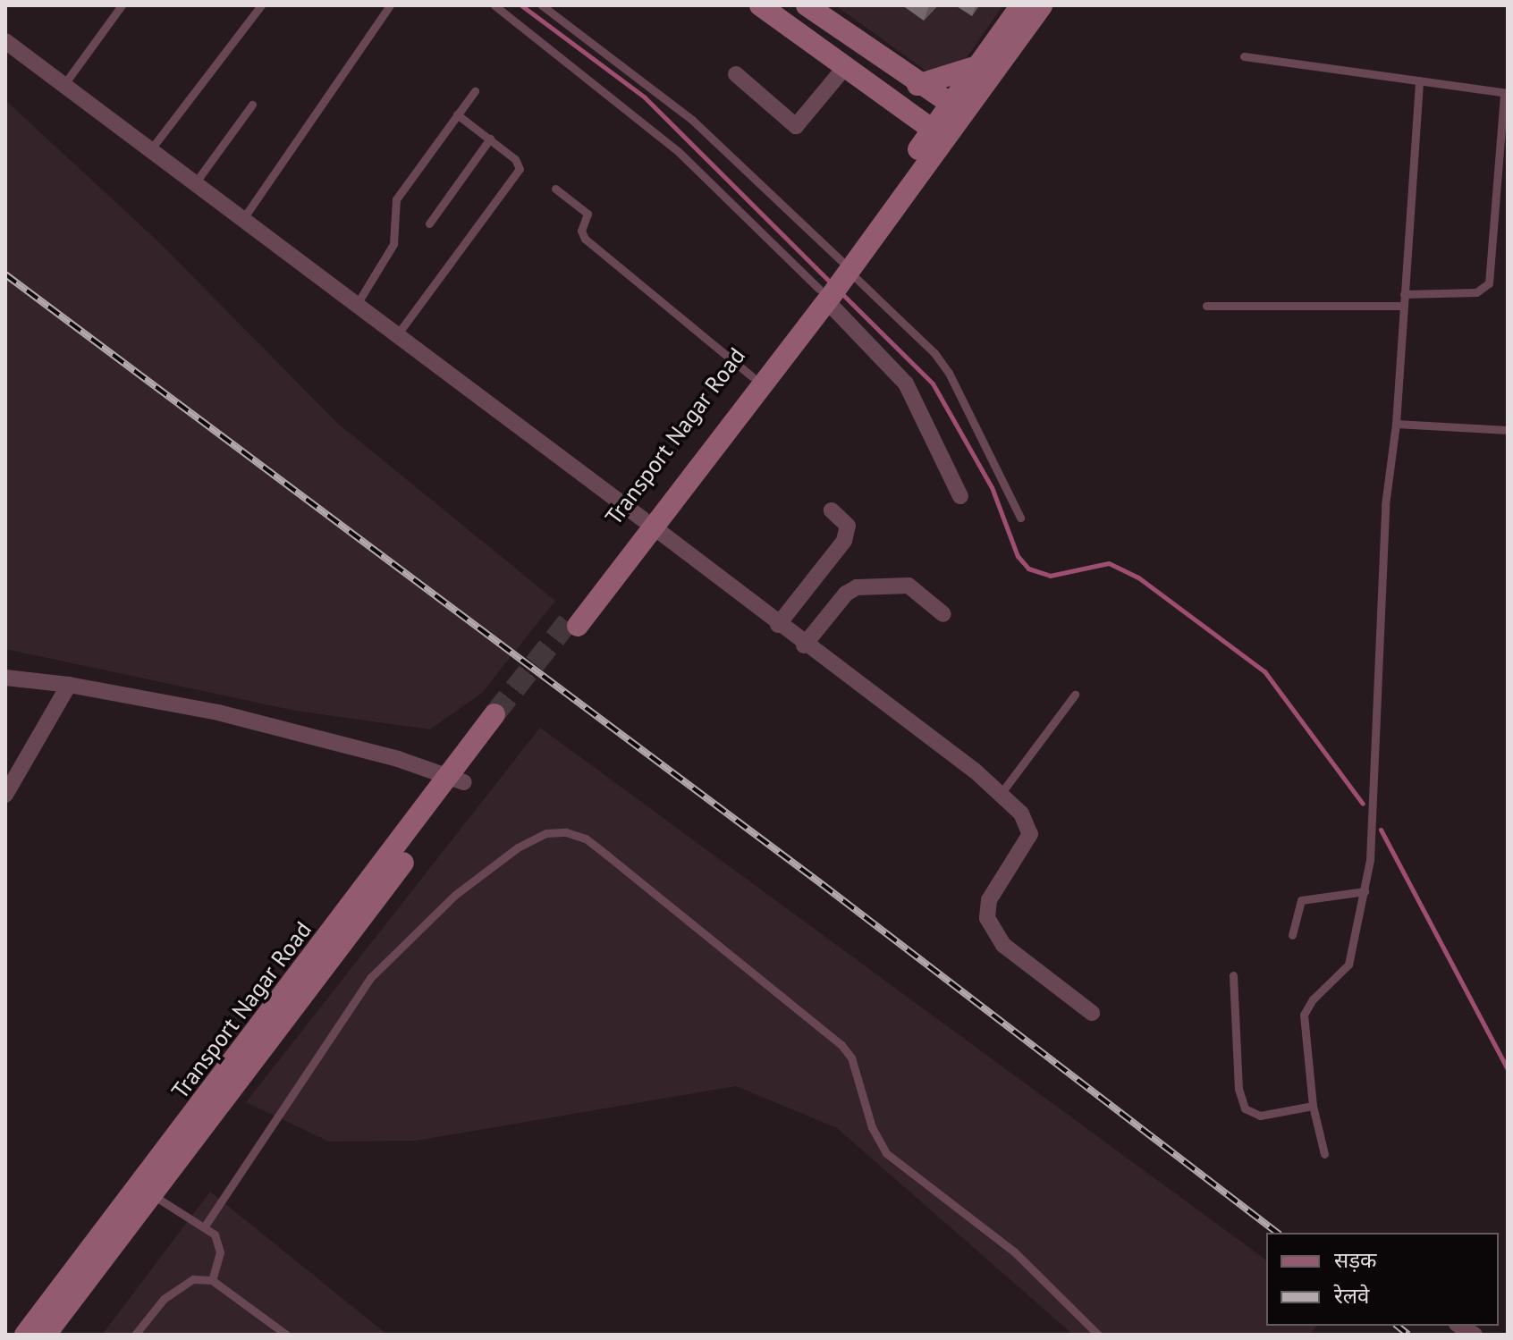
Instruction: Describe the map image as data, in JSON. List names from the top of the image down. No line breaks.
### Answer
{"streets":{"main road":["Transport Nagar Road"]},"legend":["सड़क","रेलवे"]}
